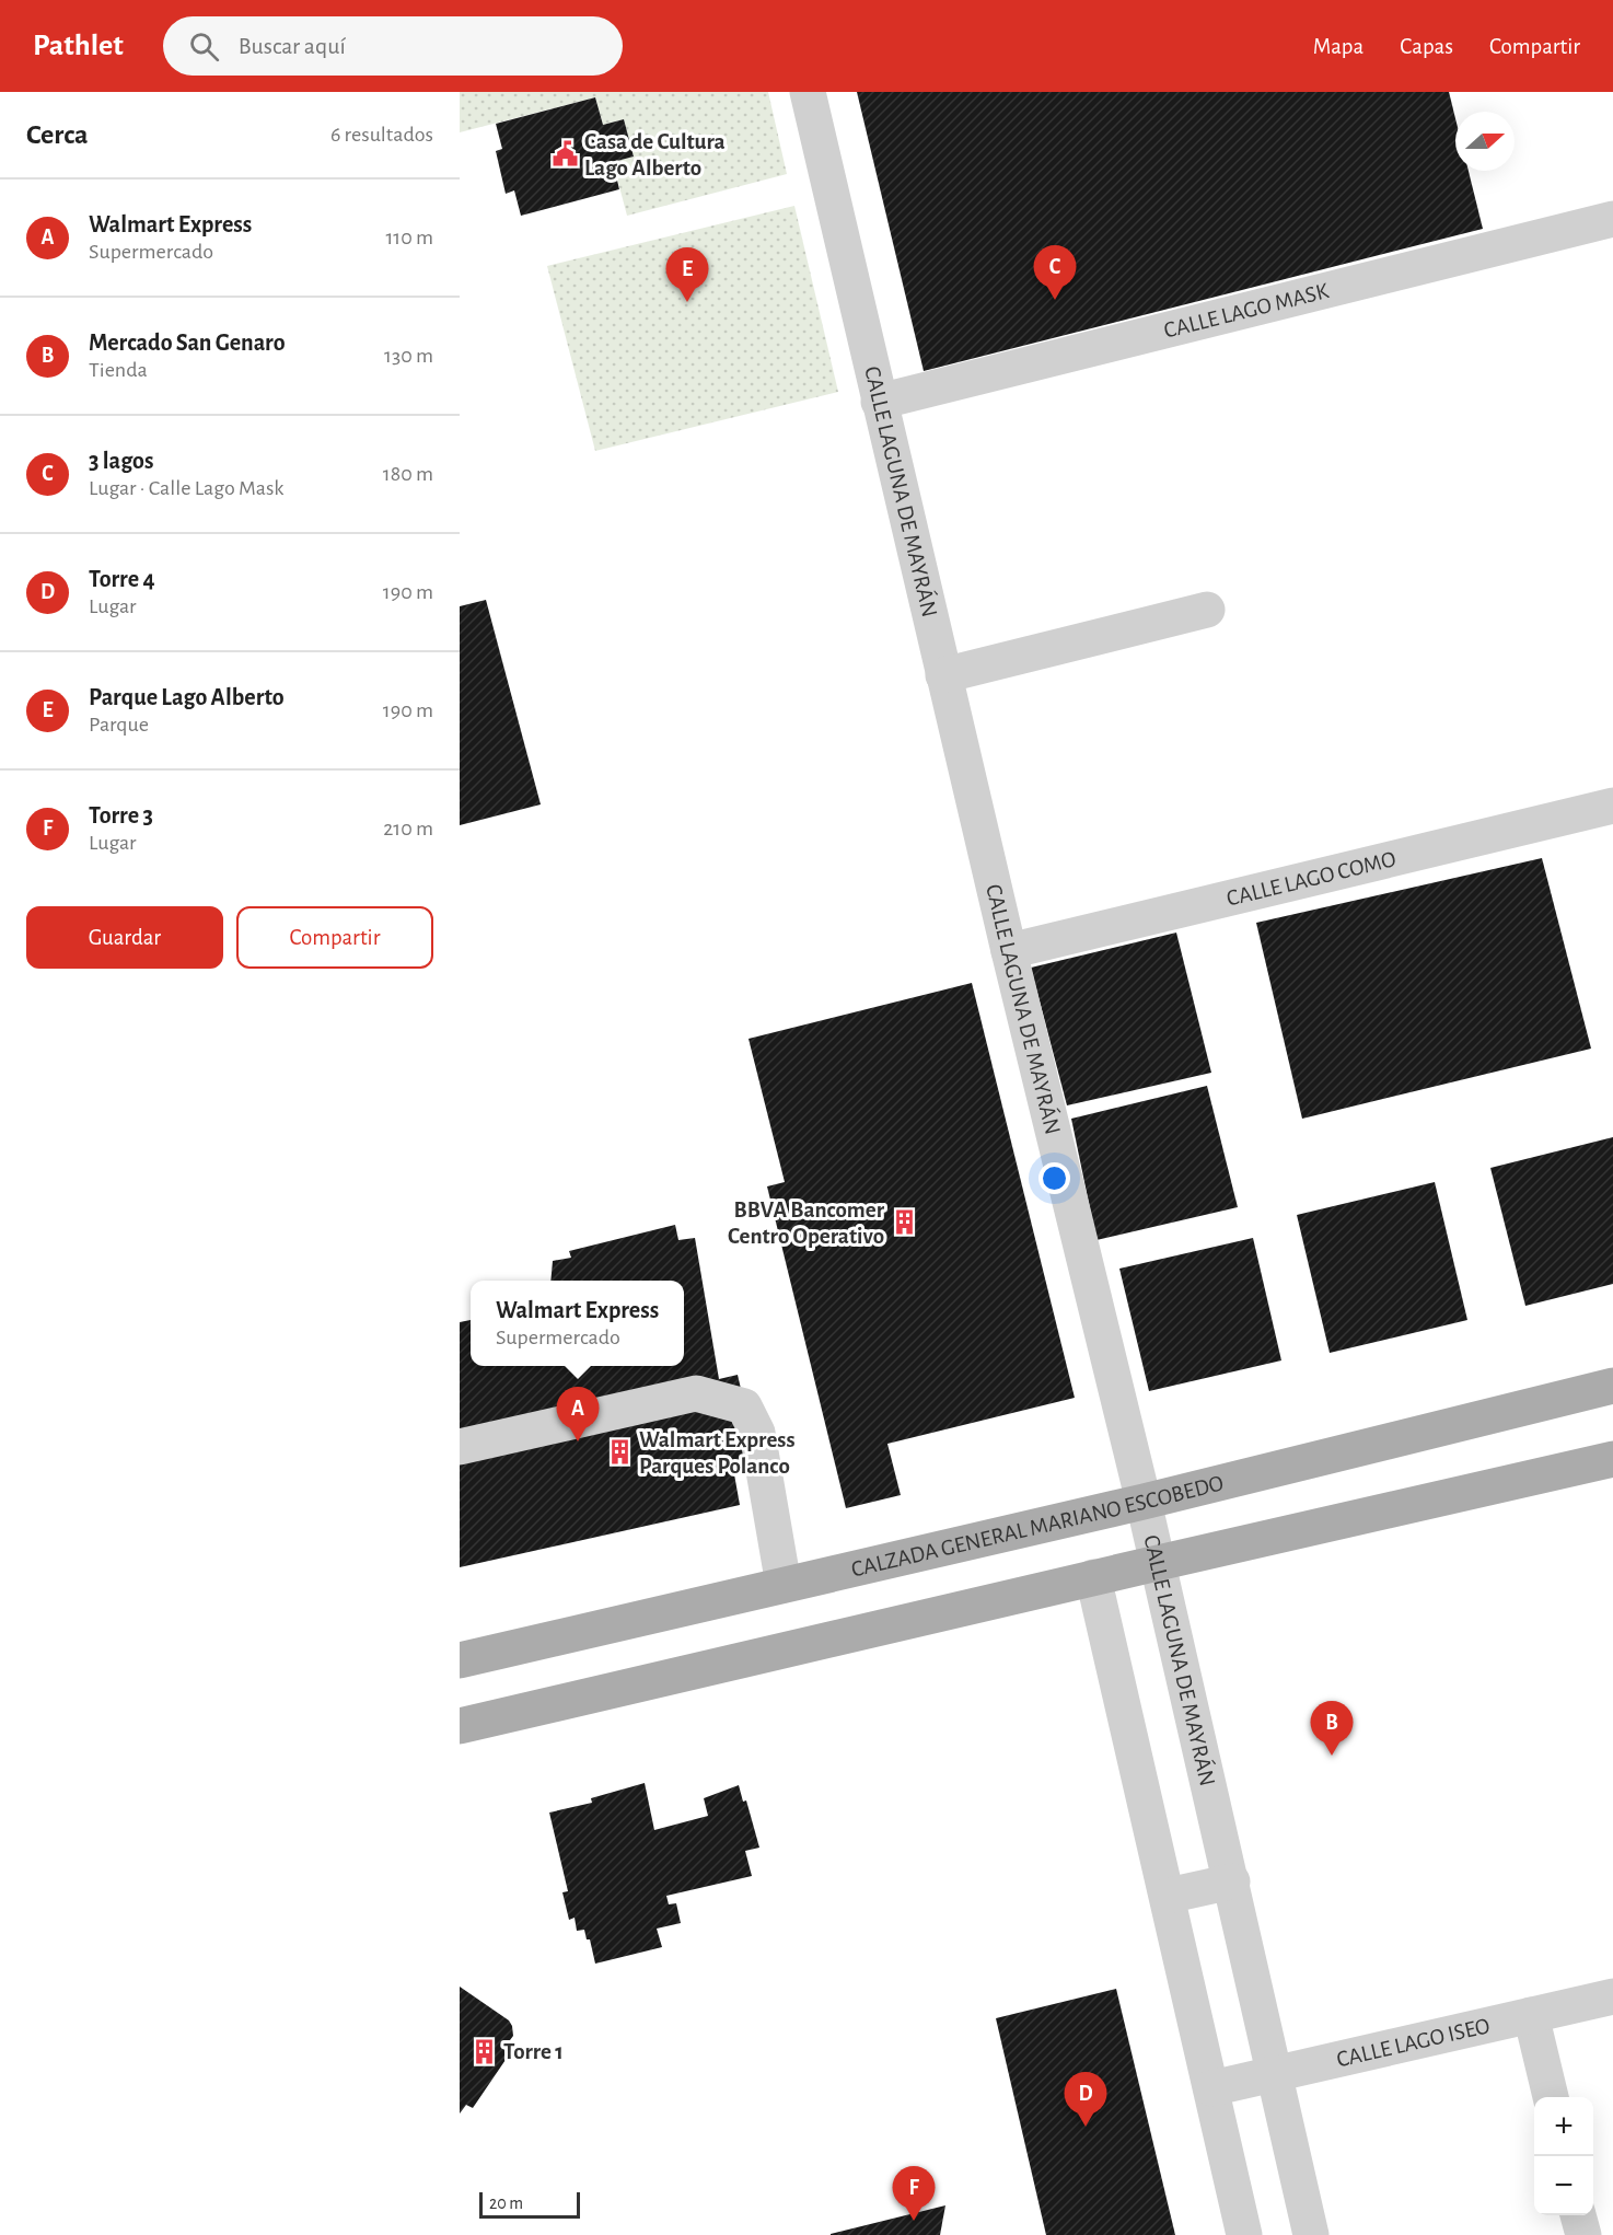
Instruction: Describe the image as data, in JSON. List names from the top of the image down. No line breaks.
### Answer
{"streets":{"main road":["CALZADA GENERAL MARIANO ESCOBEDO"],"street":["CALLE LAGO MASK","CALLE LAGUNA DE MAYRÁN","CALLE LAGO COMO","CALLE LAGO ISEO"]},"crossings":[["CALLE LAGO MASK","CALLE LAGUNA DE MAYRÁN"],["CALLE LAGUNA DE MAYRÁN","CALLE LAGO COMO"],["CALLE LAGUNA DE MAYRÁN","CALZADA GENERAL MARIANO ESCOBEDO"],["CALLE LAGUNA DE MAYRÁN","CALLE LAGO ISEO"]],"places":{"public building":["Casa de Cultura Lago Alberto"],"building":["BBVA Bancomer Centro Operativo","Walmart Express Parques Polanco","Torre 1"]},"scale_bar":"20 m","north":"right","page":{"header":"Pathlet","search":"Buscar aquí","nav":["Mapa","Capas","Compartir"],"heading":["Cerca","6 resultados"],"list":[{"mark":"A","name":"Walmart Express","note":"Supermercado","value":"110 m"},{"mark":"B","name":"Mercado San Genaro","note":"Tienda","value":"130 m"},{"mark":"C","name":"3 lagos","note":"Lugar · Calle Lago Mask","value":"180 m"},{"mark":"D","name":"Torre 4","note":"Lugar","value":"190 m"},{"mark":"E","name":"Parque Lago Alberto","note":"Parque","value":"190 m"},{"mark":"F","name":"Torre 3","note":"Lugar","value":"210 m"}],"pins":["C","E","A","B","D","F"],"buttons":["Guardar","Compartir"],"popup":["Walmart Express","Supermercado"],"map_buttons":["+","−"],"scale":"20 m"}}
